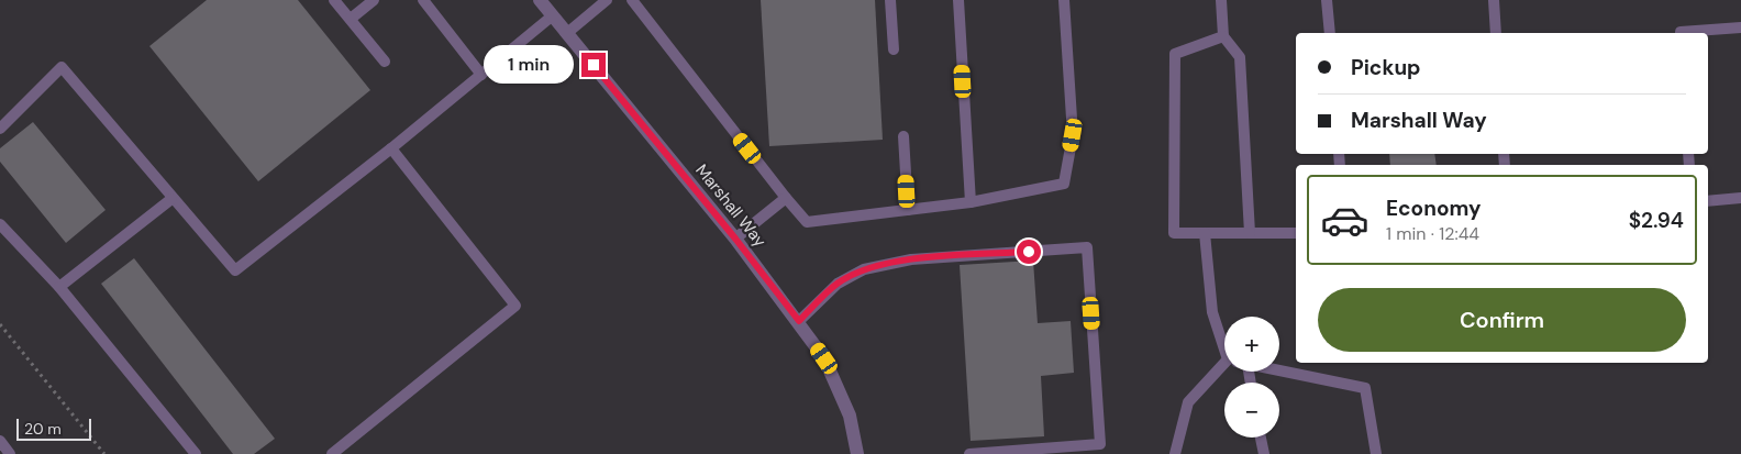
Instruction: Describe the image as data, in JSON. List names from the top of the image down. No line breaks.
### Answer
{"streets":{"street":["Marshall Way"]},"scale_bar":"20 m","page":{"banner":["Pickup","Marshall Way"],"bubble":"1 min","list":[{"name":"Economy","note":"1 min · 12:44","value":"$2.94"}],"buttons":"Confirm","map_buttons":["+","−"],"scale":"20 m"}}
